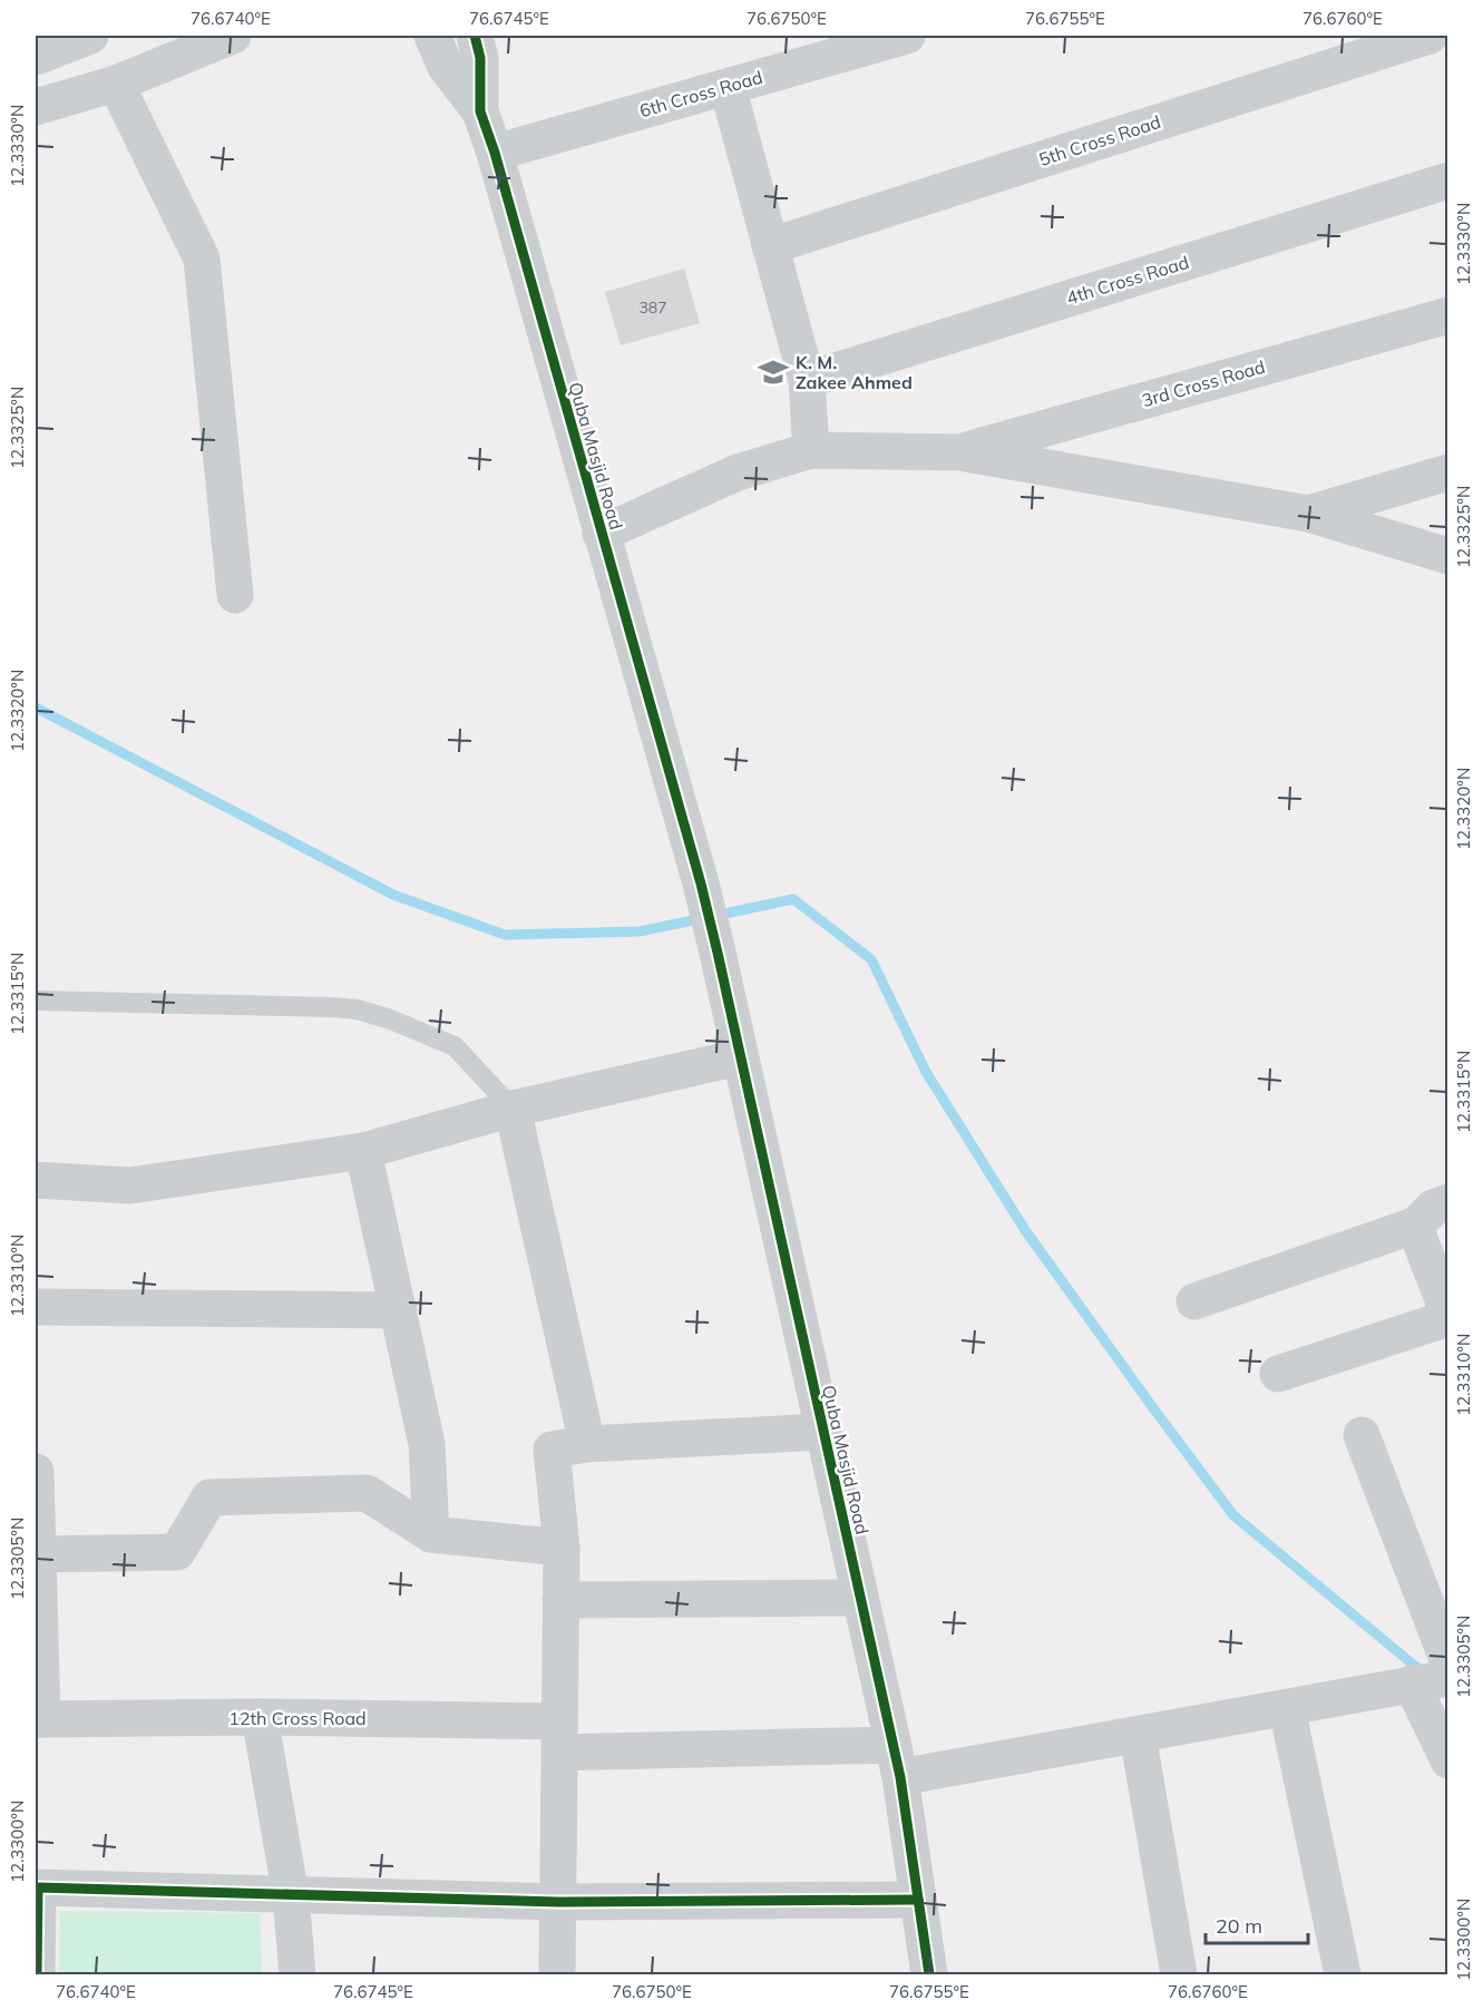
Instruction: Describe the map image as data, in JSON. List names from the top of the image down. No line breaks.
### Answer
{"streets":{"street":["6th Cross Road","5th Cross Road","4th Cross Road","3rd Cross Road","Quba Masjid Road","12th Cross Road"]},"crossings":[["6th Cross Road","Quba Masjid Road"],["Quba Masjid Road","12th Cross Road"]],"places":{"school or university":["K. M. Zakee Ahmed"]},"house_numbers":["387"],"scale_bar":"20 m","coordinates":["76.6740°E","76.6745°E","76.6750°E","76.6755°E","76.6760°E","12.3330°N","12.3325°N","12.3320°N","12.3315°N","12.3310°N","12.3305°N","12.3300°N"]}
